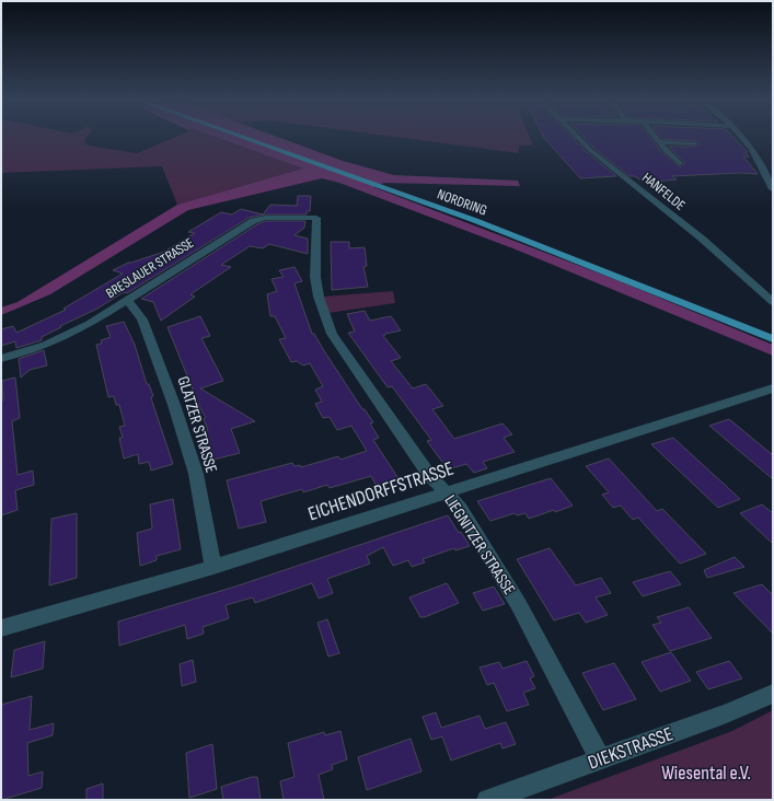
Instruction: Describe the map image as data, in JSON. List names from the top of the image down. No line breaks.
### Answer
{"streets":{"main road":["NORDRING"],"street":["HANFELDE","BRESLAUER STRASSE","GLATZER STRASSE","EICHENDORFFSTRASSE","LIEGNITZER STRASSE","DIEKSTRASSE"]},"crossings":[["BRESLAUER STRASSE","GLATZER STRASSE"],["BRESLAUER STRASSE","LIEGNITZER STRASSE"],["GLATZER STRASSE","EICHENDORFFSTRASSE"],["EICHENDORFFSTRASSE","LIEGNITZER STRASSE"],["LIEGNITZER STRASSE","DIEKSTRASSE"]],"parks":["Wiesental e.V."]}
